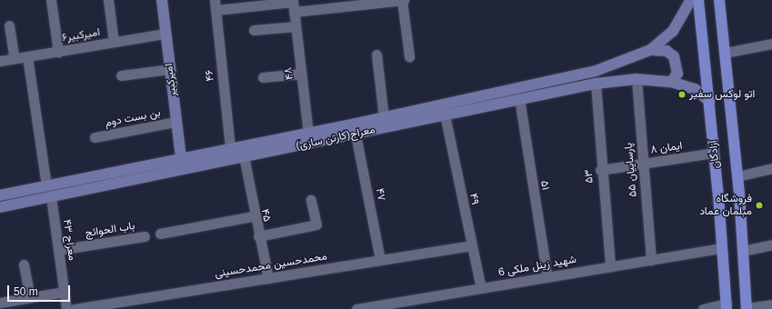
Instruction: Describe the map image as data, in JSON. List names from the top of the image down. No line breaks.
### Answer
{"streets":{"main road":["آزادگان"],"street":["امیرکبیر۶","۴۸","۴۶","امیرکبیر","بن بست دوم","معراج(کارتن سازی)","۸ ایمان","پارساییان ۵۵","۵۳","۵۱","۴۷","۴۹","۴۵","باب الحوائج","معراج ۴۳","محمدحسین محمدحسینی","6 شهید زینل ملکی"]},"crossings":[["امیرکبیر۶","امیرکبیر"],["۴۸","معراج(کارتن سازی)"],["۴۶","معراج(کارتن سازی)"],["امیرکبیر","بن بست دوم"],["امیرکبیر","معراج(کارتن سازی)"],["معراج(کارتن سازی)","آزادگان"],["معراج(کارتن سازی)","پارساییان ۵۵"],["معراج(کارتن سازی)","۵۳"],["معراج(کارتن سازی)","۵۱"],["معراج(کارتن سازی)","۴۷"],["معراج(کارتن سازی)","۴۹"],["معراج(کارتن سازی)","۴۵"],["معراج(کارتن سازی)","معراج ۴۳"],["۸ ایمان","آزادگان"],["۸ ایمان","پارساییان ۵۵"],["۸ ایمان","۵۳"],["آزادگان","6 شهید زینل ملکی"],["پارساییان ۵۵","6 شهید زینل ملکی"],["۵۳","6 شهید زینل ملکی"],["۵۱","6 شهید زینل ملکی"],["۴۷","محمدحسین محمدحسینی"],["۴۹","محمدحسین محمدحسینی"],["۴۹","6 شهید زینل ملکی"],["۴۵","محمدحسین محمدحسینی"],["باب الحوائج","معراج ۴۳"]],"places":["اتو لوکس سفیر","فروشگاه مبلمان عماد"],"scale_bar":"50 m"}
